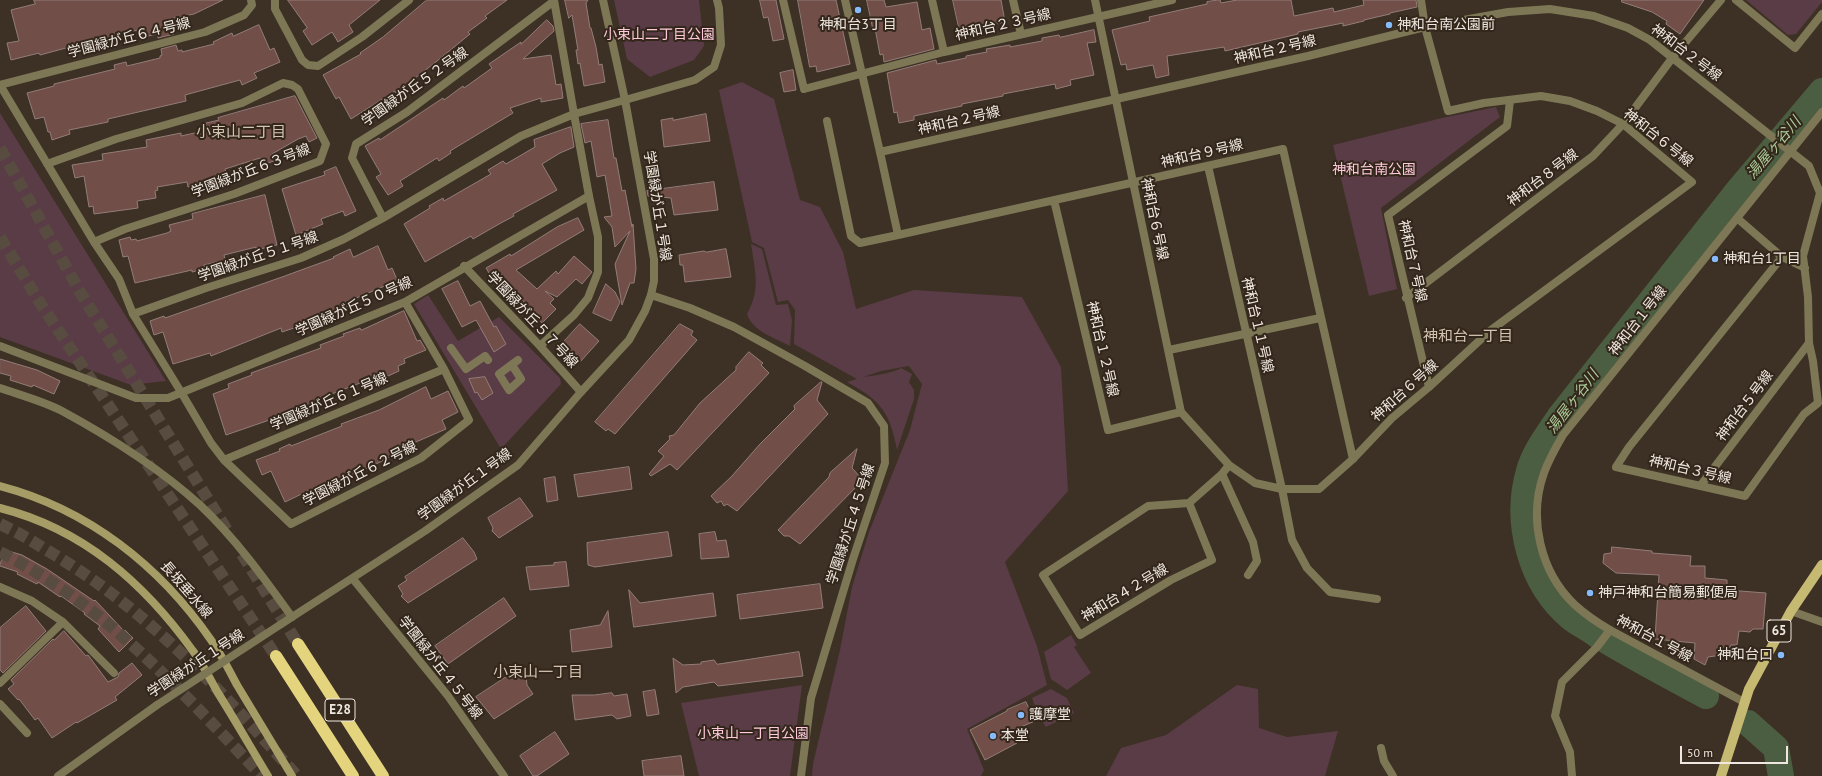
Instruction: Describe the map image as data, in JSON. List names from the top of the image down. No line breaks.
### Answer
{"streets":{"highway":["E28"],"main road":["長坂垂水線","65"],"street":["神和台２３号線","学園緑が丘６４号線","神和台２号線","学園緑が丘５２号線","神和台６号線","神和台９号線","学園緑が丘６３号線","神和台８号線","学園緑が丘１号線","学園緑が丘５１号線","神和台７号線","学園緑が丘５０号線","学園緑が丘５７号線","神和台１号線","神和台１１号線","神和台１２号線","学園緑が丘６１号線","神和台５号線","神和台３号線","学園緑が丘６２号線","学園緑が丘４５号線","神和台４２号線"]},"crossings":[["神和台２３号線","神和台６号線"],["神和台２号線","神和台６号線"],["神和台２号線","神和台８号線"],["神和台２号線","神和台１号線"],["神和台２号線","神和台３号線"],["学園緑が丘５２号線","学園緑が丘５１号線"],["神和台６号線","神和台９号線"],["神和台６号線","神和台８号線"],["神和台６号線","神和台７号線"],["神和台６号線","神和台１１号線"],["神和台６号線","神和台１２号線"],["神和台９号線","神和台１１号線"],["神和台９号線","神和台１２号線"],["神和台８号線","神和台７号線"],["学園緑が丘１号線","学園緑が丘５１号線"],["学園緑が丘１号線","学園緑が丘５７号線"],["学園緑が丘１号線","学園緑が丘４５号線"],["学園緑が丘５１号線","学園緑が丘６２号線"],["学園緑が丘５０号線","学園緑が丘５７号線"],["学園緑が丘５０号線","学園緑が丘６２号線"],["神和台１号線","65"],["学園緑が丘６１号線","学園緑が丘６２号線"],["神和台５号線","神和台３号線"]],"districts":["小束山二丁目","神和台一丁目","小束山一丁目"],"water":["湯屋ヶ谷川"],"parks":["小束山二丁目公園","神和台南公園","小束山一丁目公園"],"places":["神和台3丁目","神和台南公園前","神和台1丁目","神戸神和台簡易郵便局","神和台口","護摩堂","本堂"],"scale_bar":"50 m"}
